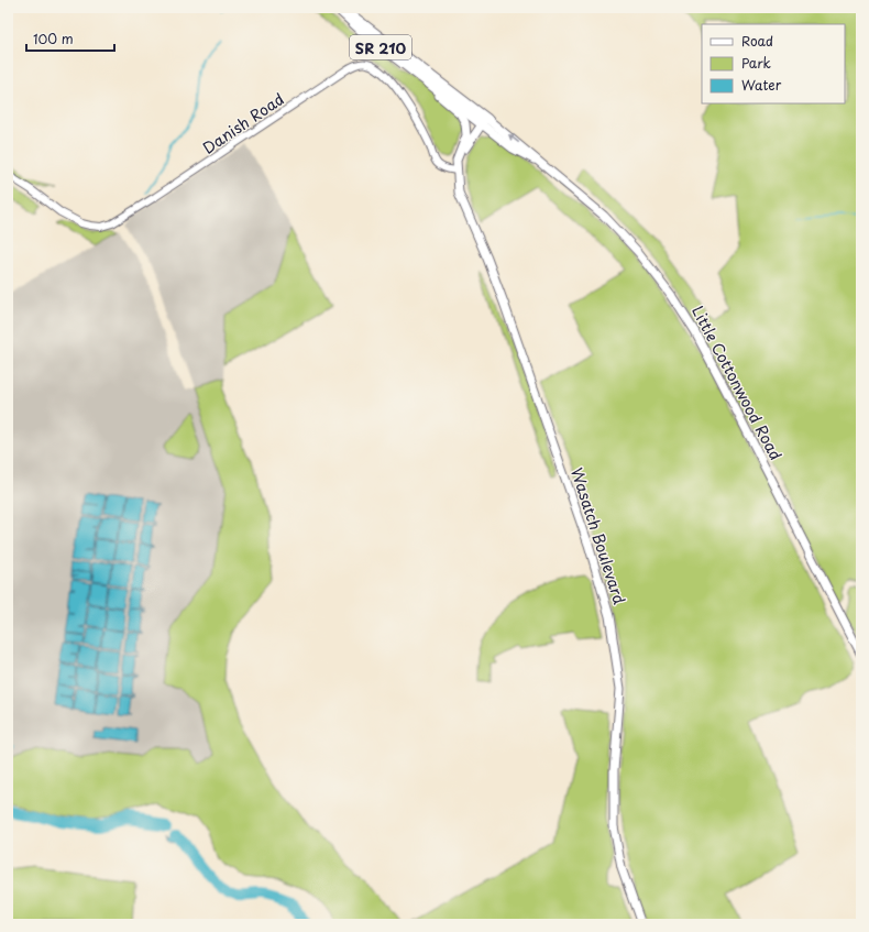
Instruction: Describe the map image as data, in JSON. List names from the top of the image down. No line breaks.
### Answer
{"streets":{"main road":["SR 210","Little Cottonwood Road","Wasatch Boulevard"],"street":["Danish Road"]},"crossings":[["Danish Road","Wasatch Boulevard"],["Little Cottonwood Road","Wasatch Boulevard"]],"legend":["Road","Park","Water"],"scale_bar":"100 m"}
